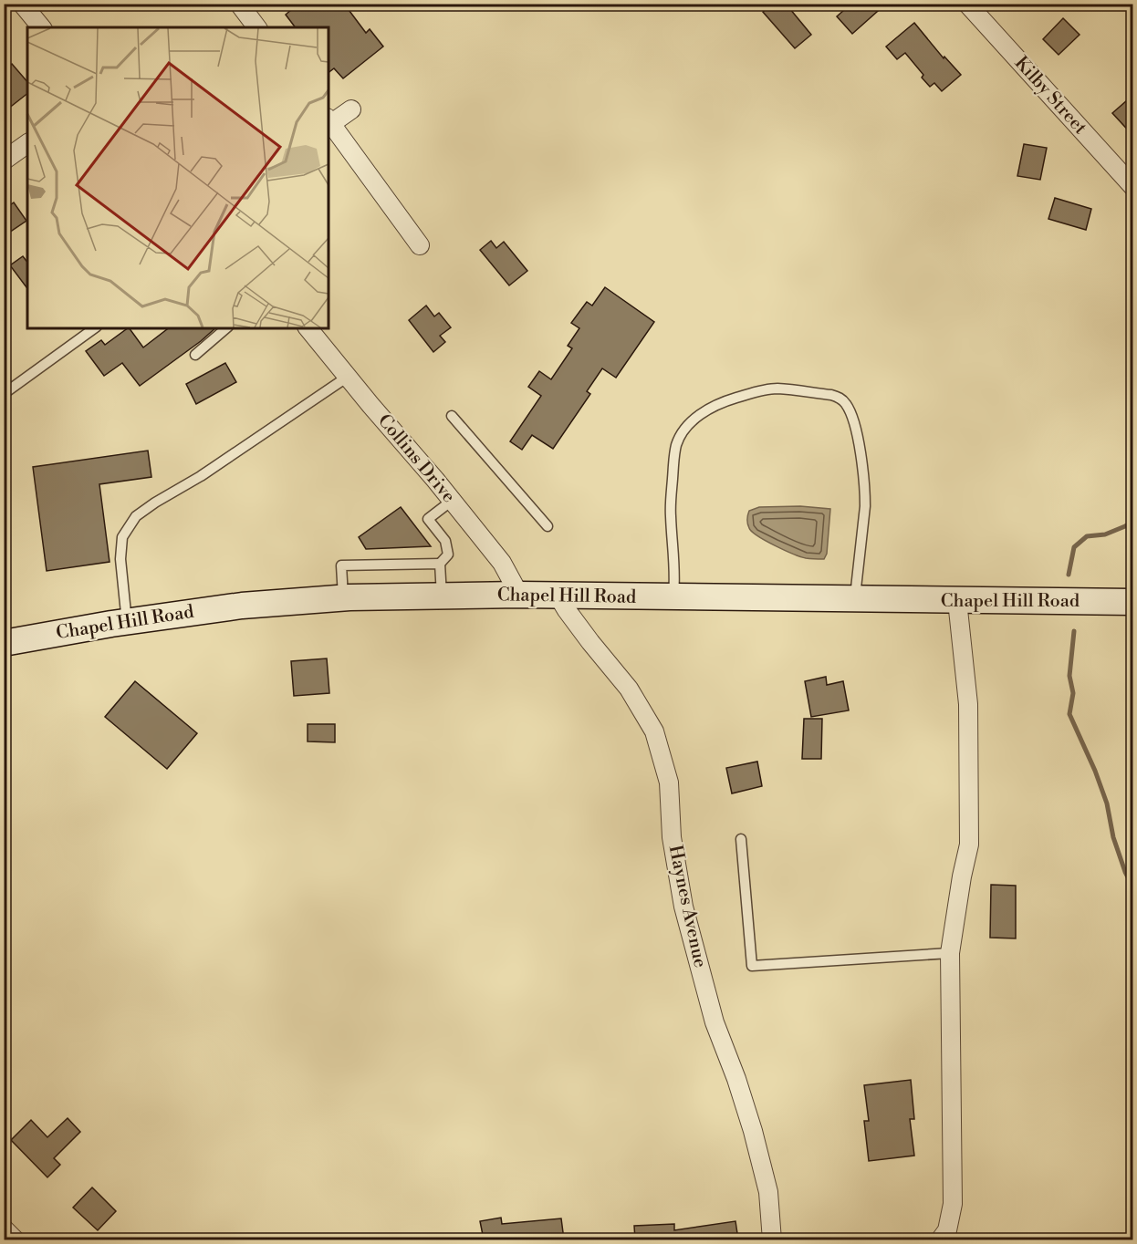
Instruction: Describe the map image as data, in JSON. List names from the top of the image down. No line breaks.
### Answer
{"streets":{"main road":["Chapel Hill Road"],"street":["Kilby Street","Collins Drive","Haynes Avenue"]},"crossings":[["Collins Drive","Chapel Hill Road"],["Chapel Hill Road","Haynes Avenue"]]}
